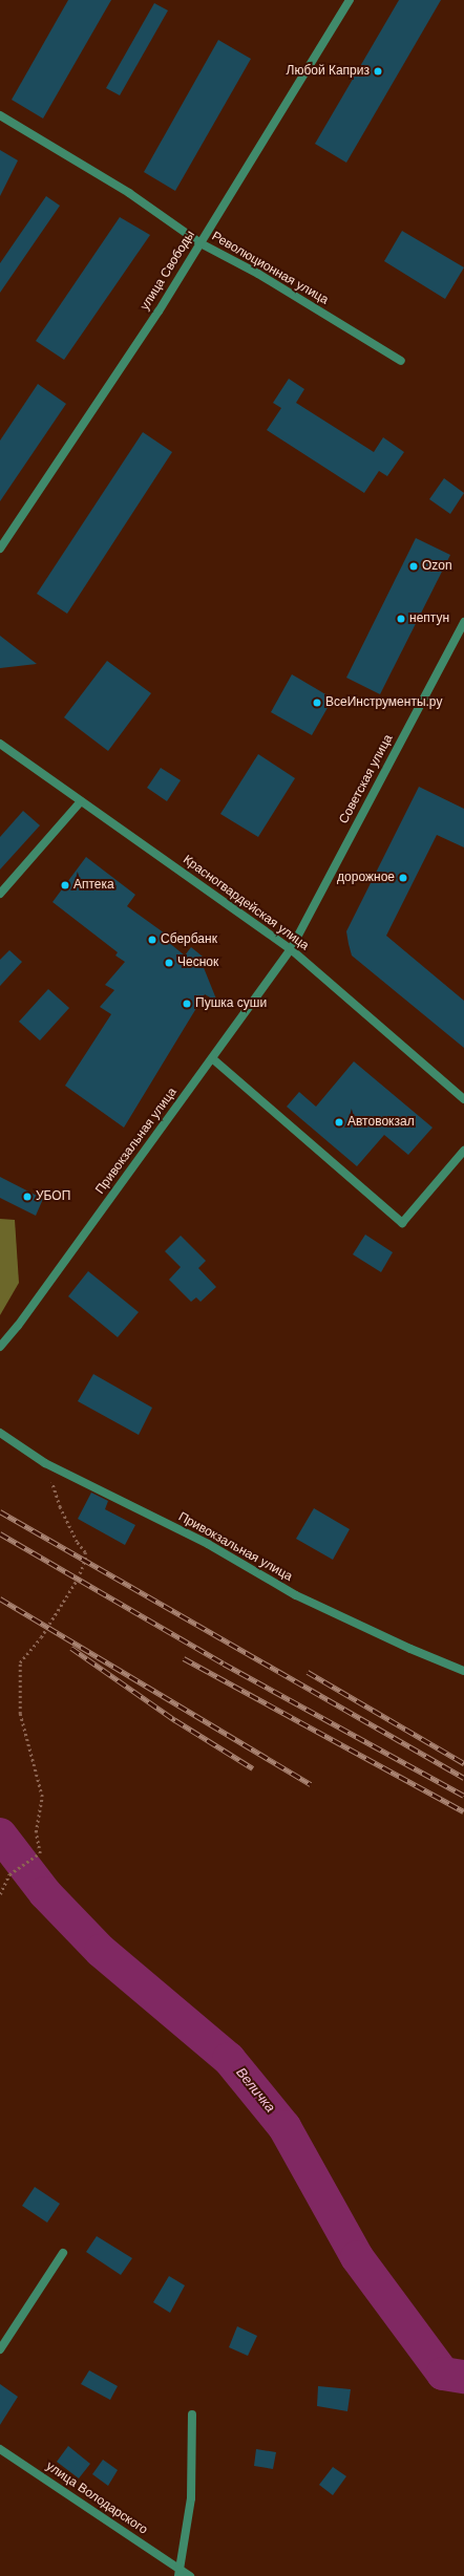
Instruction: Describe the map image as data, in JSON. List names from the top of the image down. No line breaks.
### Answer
{"streets":{"street":["Революционная улица","улица Свободы","Советская улица","Красногвардейская улица","Привокзальная улица","улица Володарского"]},"crossings":[["Революционная улица","улица Свободы"],["Советская улица","Красногвардейская улица"],["Советская улица","Привокзальная улица"],["Красногвардейская улица","Привокзальная улица"]],"water":["Величка"],"places":["Любой Каприз","Ozon","нептун","ВсеИнструменты.ру","дорожное","Аптека","Сбербанк","Чеснок","Пушка суши","Автовокзал","УБОП"]}
